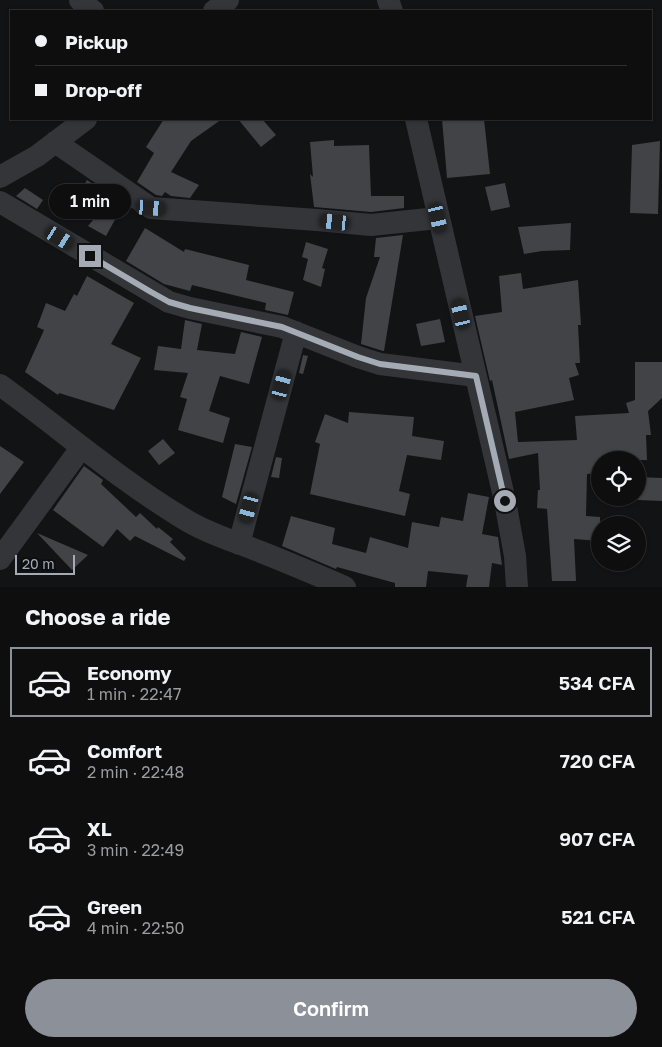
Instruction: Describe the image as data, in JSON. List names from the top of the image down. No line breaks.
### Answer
{"scale_bar":"20 m","page":{"banner":["Pickup","Drop-off"],"bubble":"1 min","scale":"20 m","heading":"Choose a ride","list":[{"name":"Economy","note":"1 min · 22:47","value":"534 CFA"},{"name":"Comfort","note":"2 min · 22:48","value":"720 CFA"},{"name":"XL","note":"3 min · 22:49","value":"907 CFA"},{"name":"Green","note":"4 min · 22:50","value":"521 CFA"}],"buttons":"Confirm"}}
